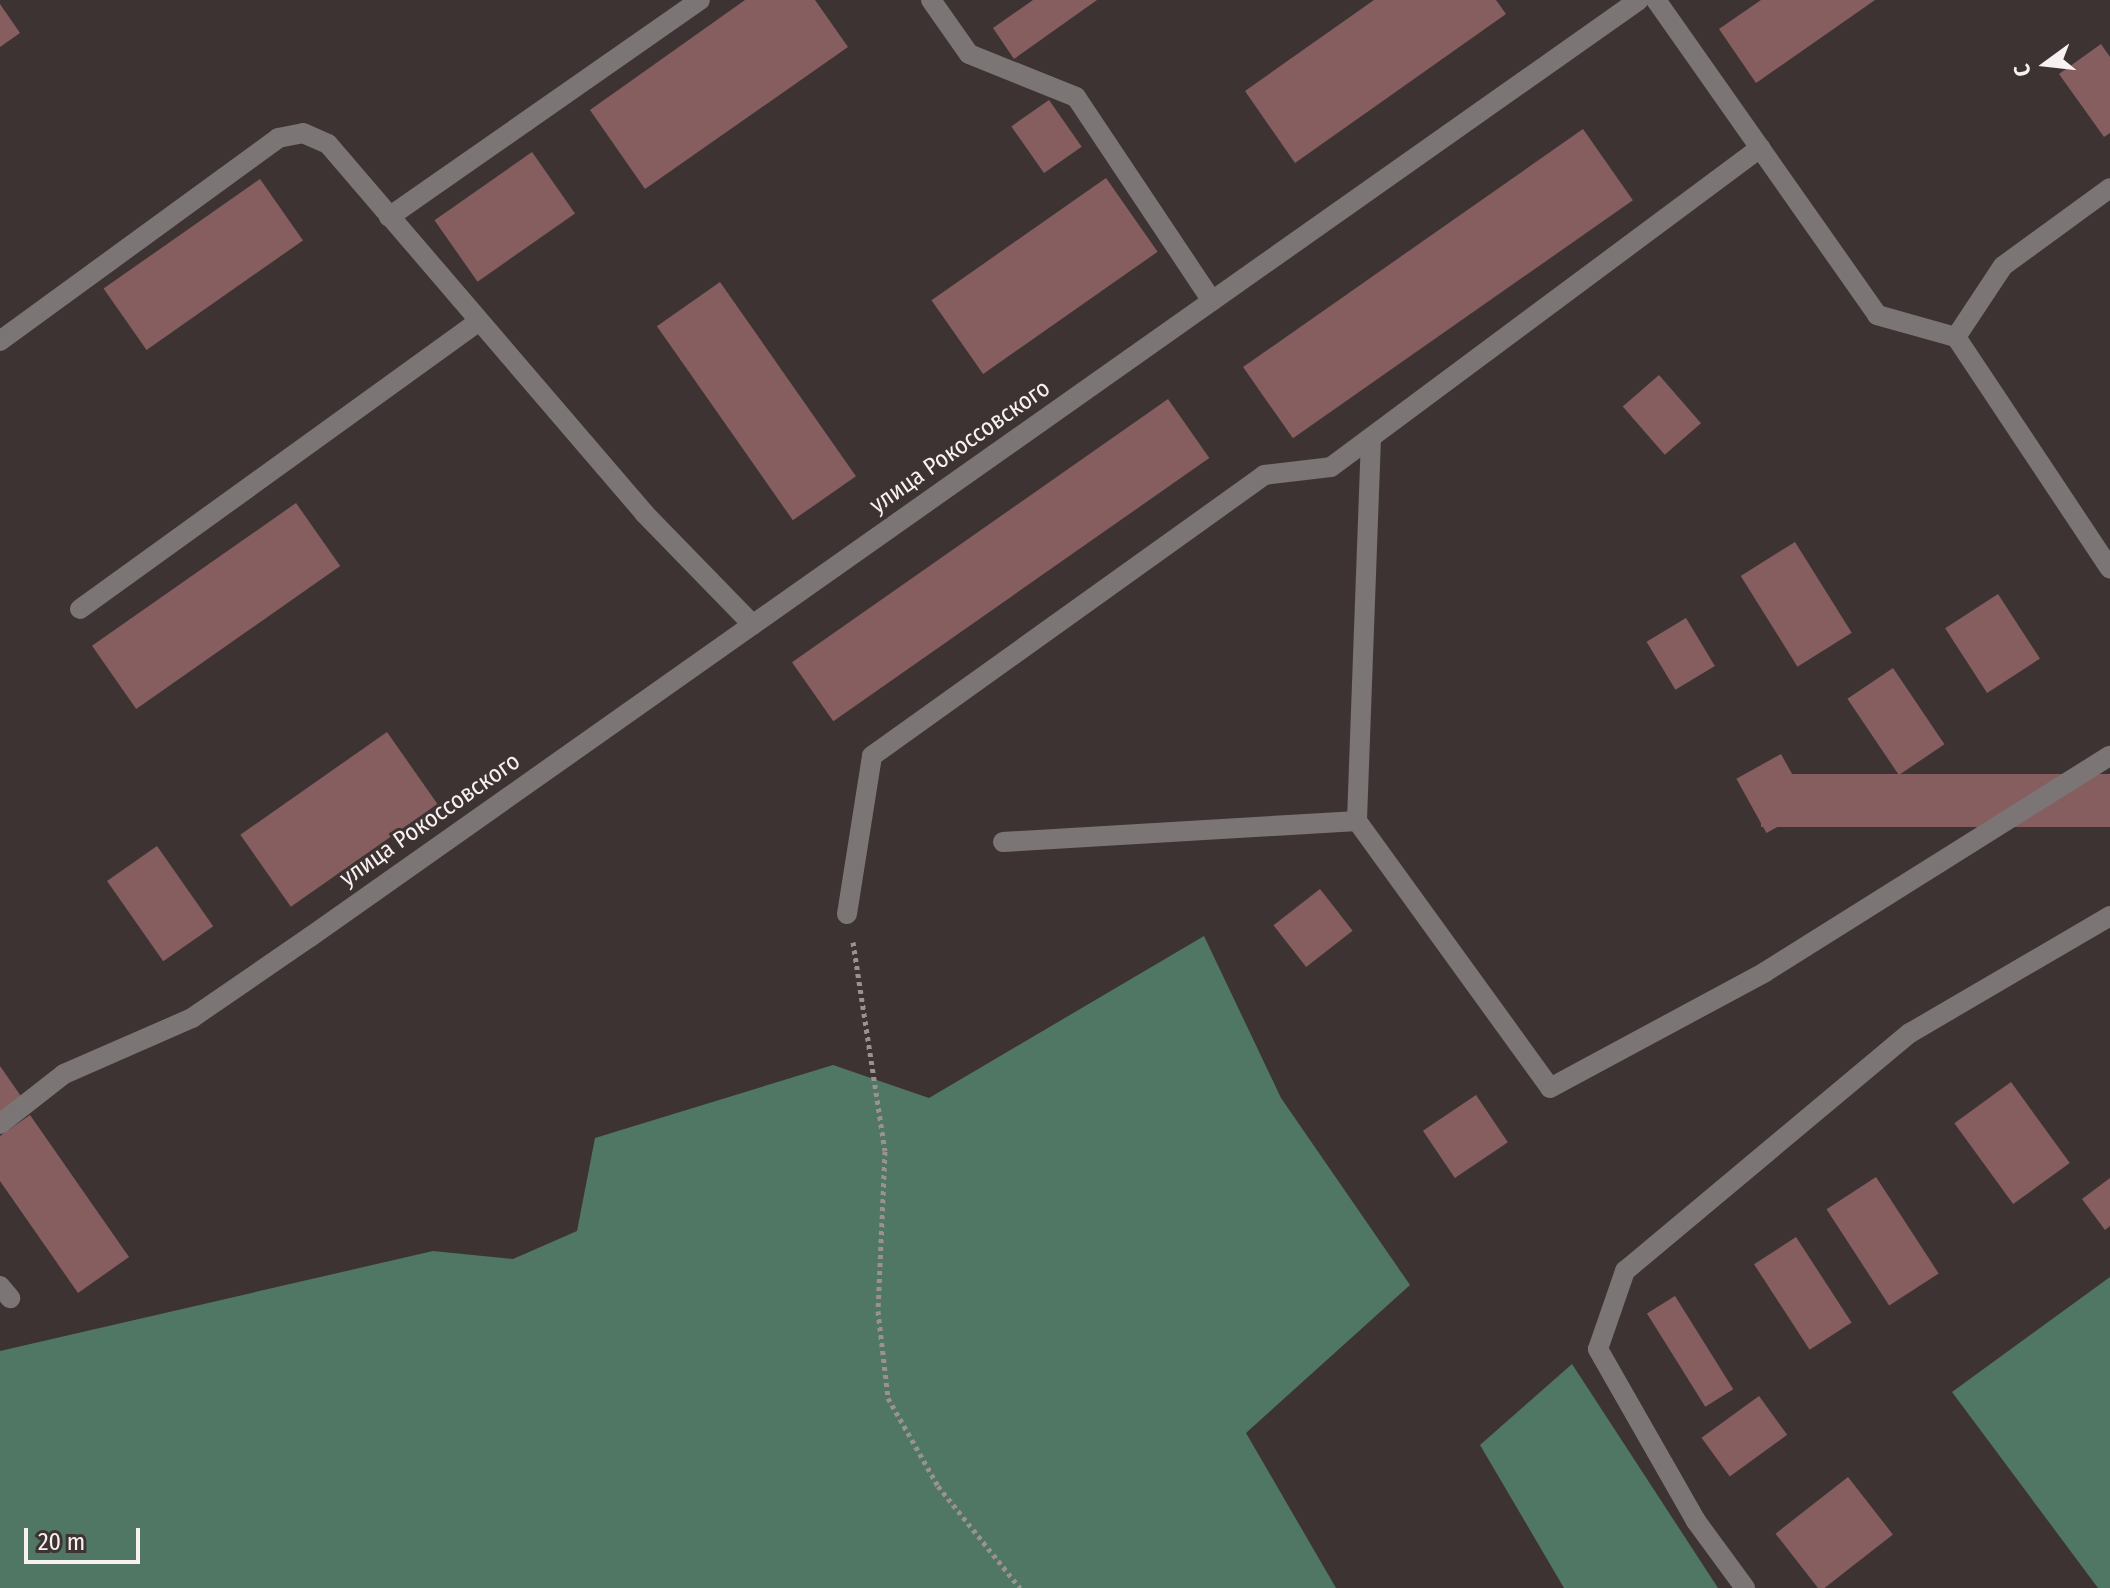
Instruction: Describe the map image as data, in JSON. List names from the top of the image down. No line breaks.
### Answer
{"streets":{"street":["улица Рокоссовского"]},"scale_bar":"20 m","north":"left"}
